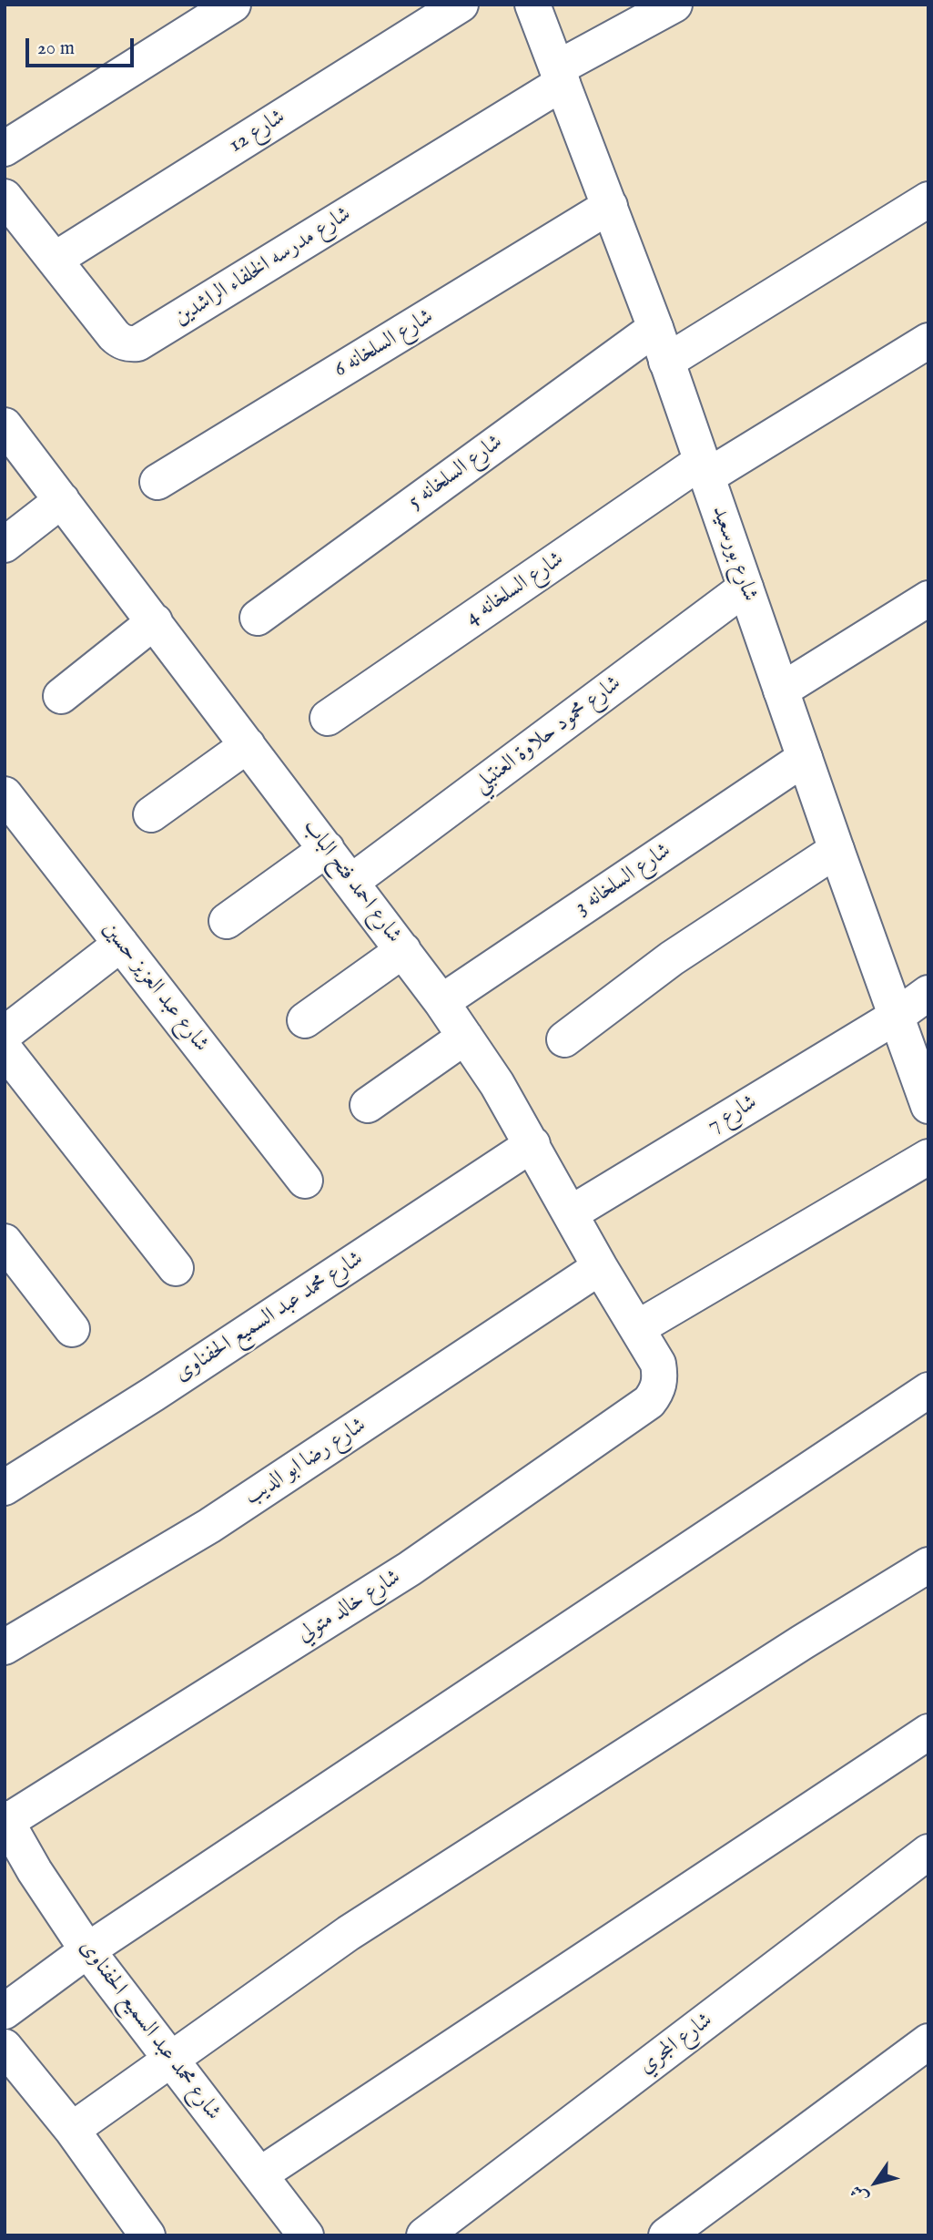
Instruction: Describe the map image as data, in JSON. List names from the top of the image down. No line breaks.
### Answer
{"streets":{"street":["شارع 12","شارع مدرسه الخلفاء الراشدين","شارع السلخانه 6","شارع السلخانه 5","شارع بورسعيد","شارع السلخانه 4","شارع محمود حلاوة العنتبلي","شارع السلخانه 3","شارع احمد فتح الباب","شارع عبد العزيز حسين","شارع 7","شارع محمد عبد السميع الحفناوى","شارع رضا ابو الديب","شارع خالد متولي","شارع المجري"]},"crossings":[["شارع 12","شارع مدرسه الخلفاء الراشدين"],["شارع مدرسه الخلفاء الراشدين","شارع بورسعيد"],["شارع السلخانه 6","شارع بورسعيد"],["شارع السلخانه 5","شارع بورسعيد"],["شارع بورسعيد","شارع السلخانه 4"],["شارع بورسعيد","شارع محمود حلاوة العنتبلي"],["شارع بورسعيد","شارع السلخانه 3"],["شارع بورسعيد","شارع 7"],["شارع محمود حلاوة العنتبلي","شارع احمد فتح الباب"],["شارع السلخانه 3","شارع احمد فتح الباب"],["شارع احمد فتح الباب","شارع 7"],["شارع احمد فتح الباب","شارع محمد عبد السميع الحفناوى"],["شارع احمد فتح الباب","شارع رضا ابو الديب"],["شارع احمد فتح الباب","شارع خالد متولي"],["شارع محمد عبد السميع الحفناوى","شارع خالد متولي"]],"scale_bar":"20 m","north":"bottom left"}
